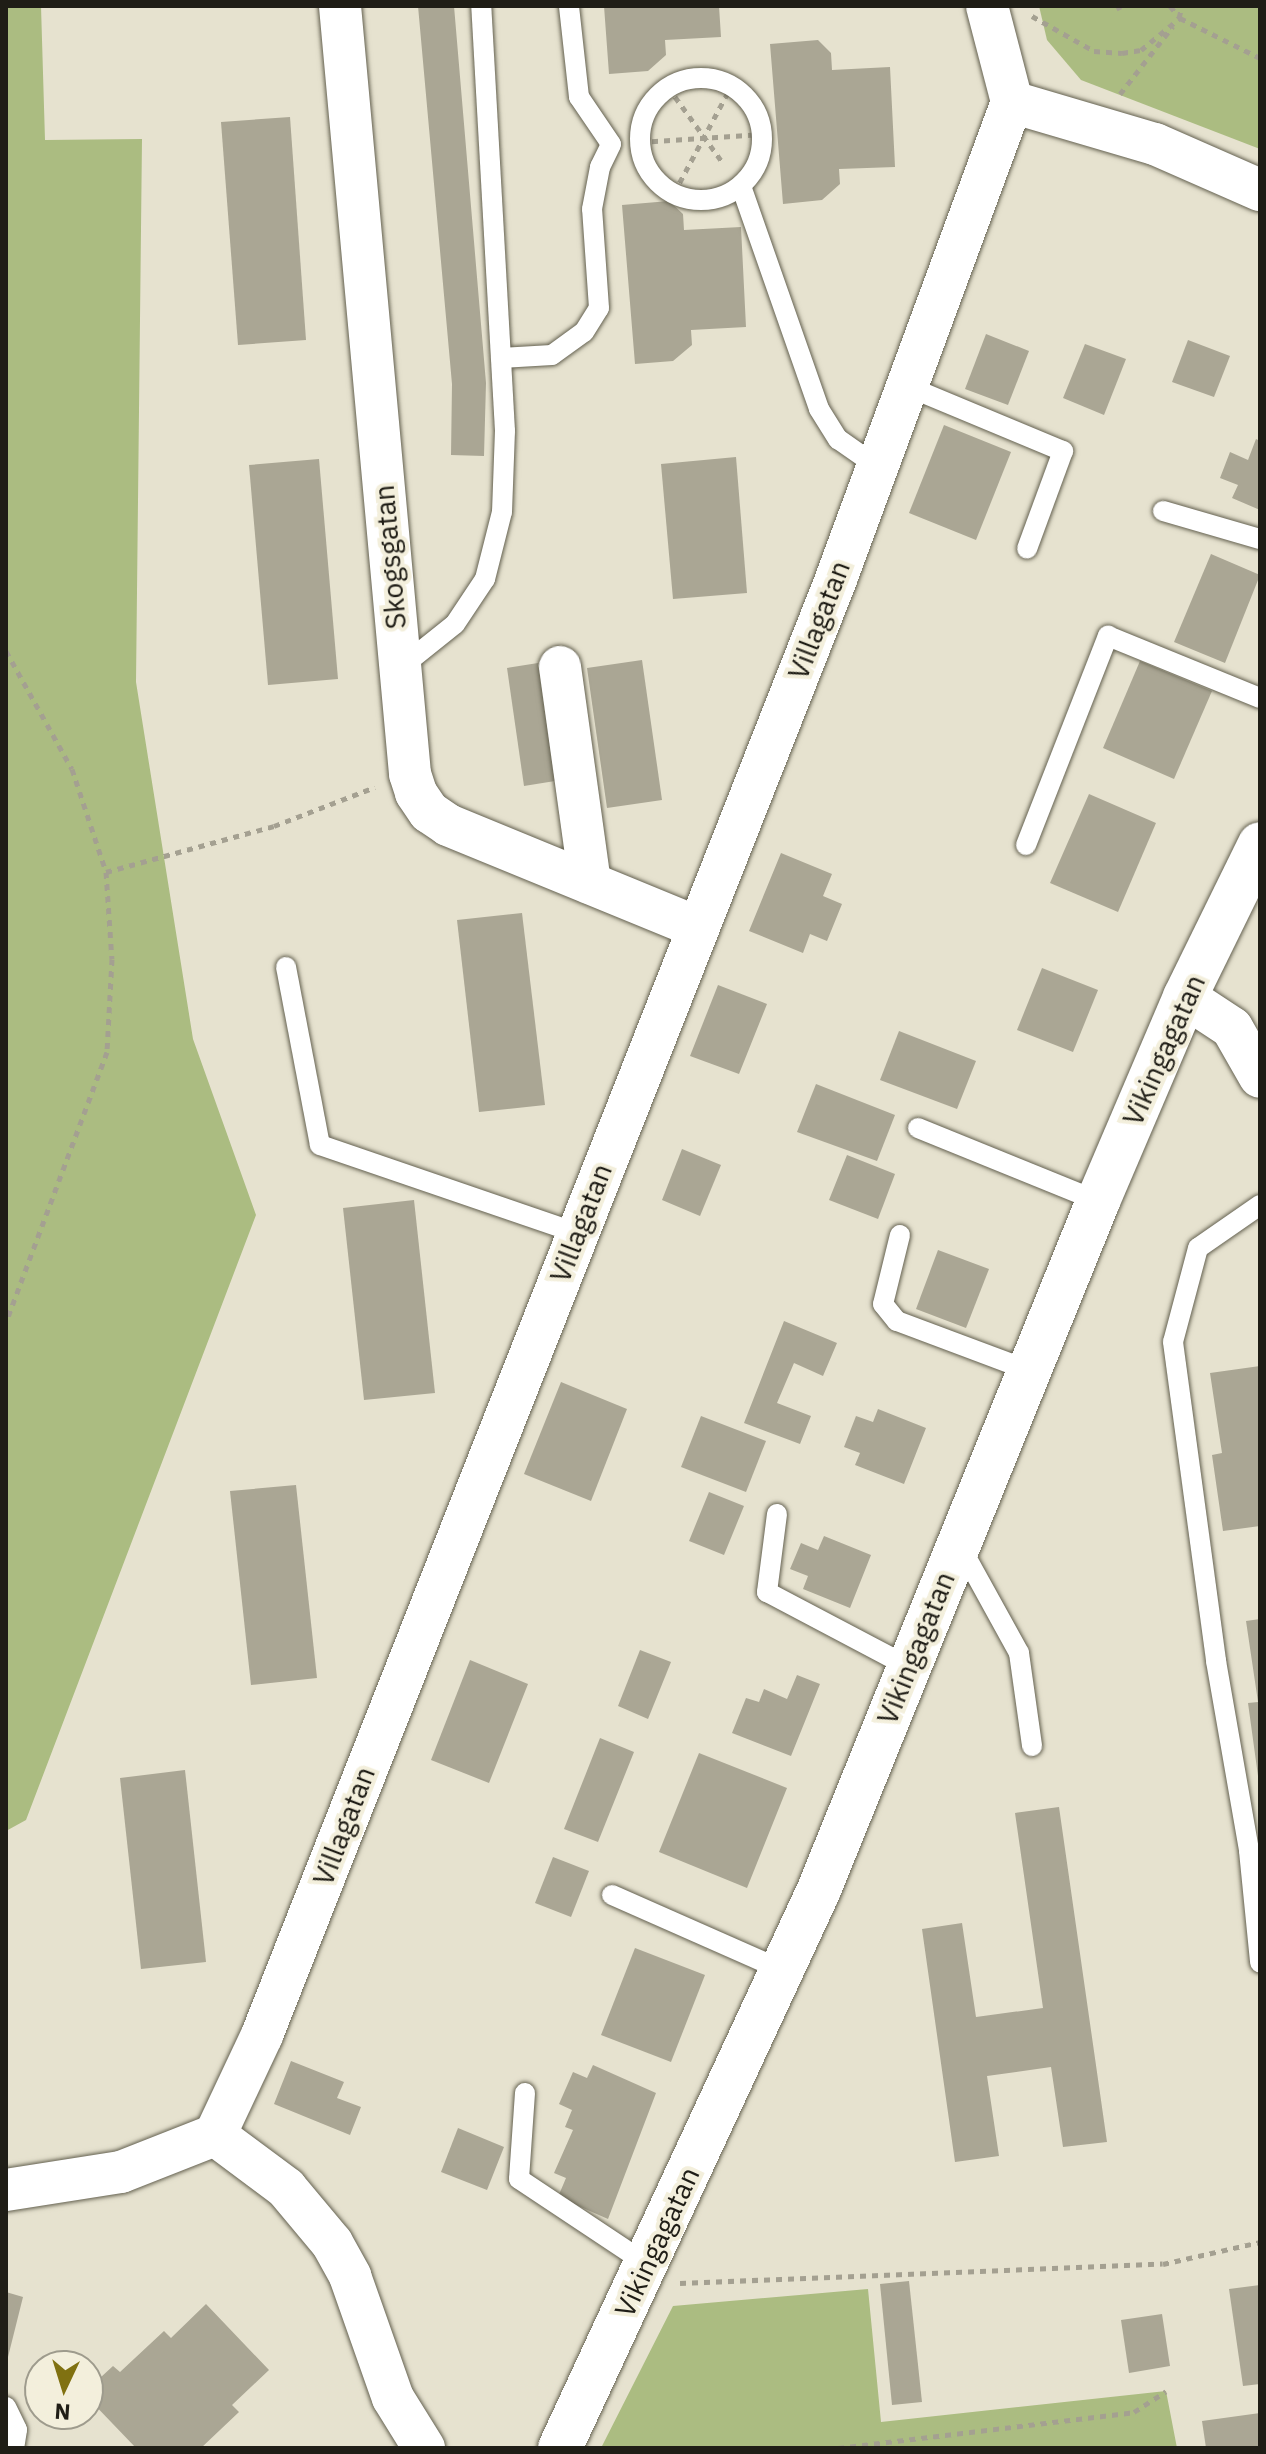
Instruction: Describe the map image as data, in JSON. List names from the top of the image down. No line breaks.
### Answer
{"streets":{"street":["Skogsgatan","Villagatan","Vikingagatan"]},"crossings":[["Skogsgatan","Villagatan"]],"north":"bottom"}
